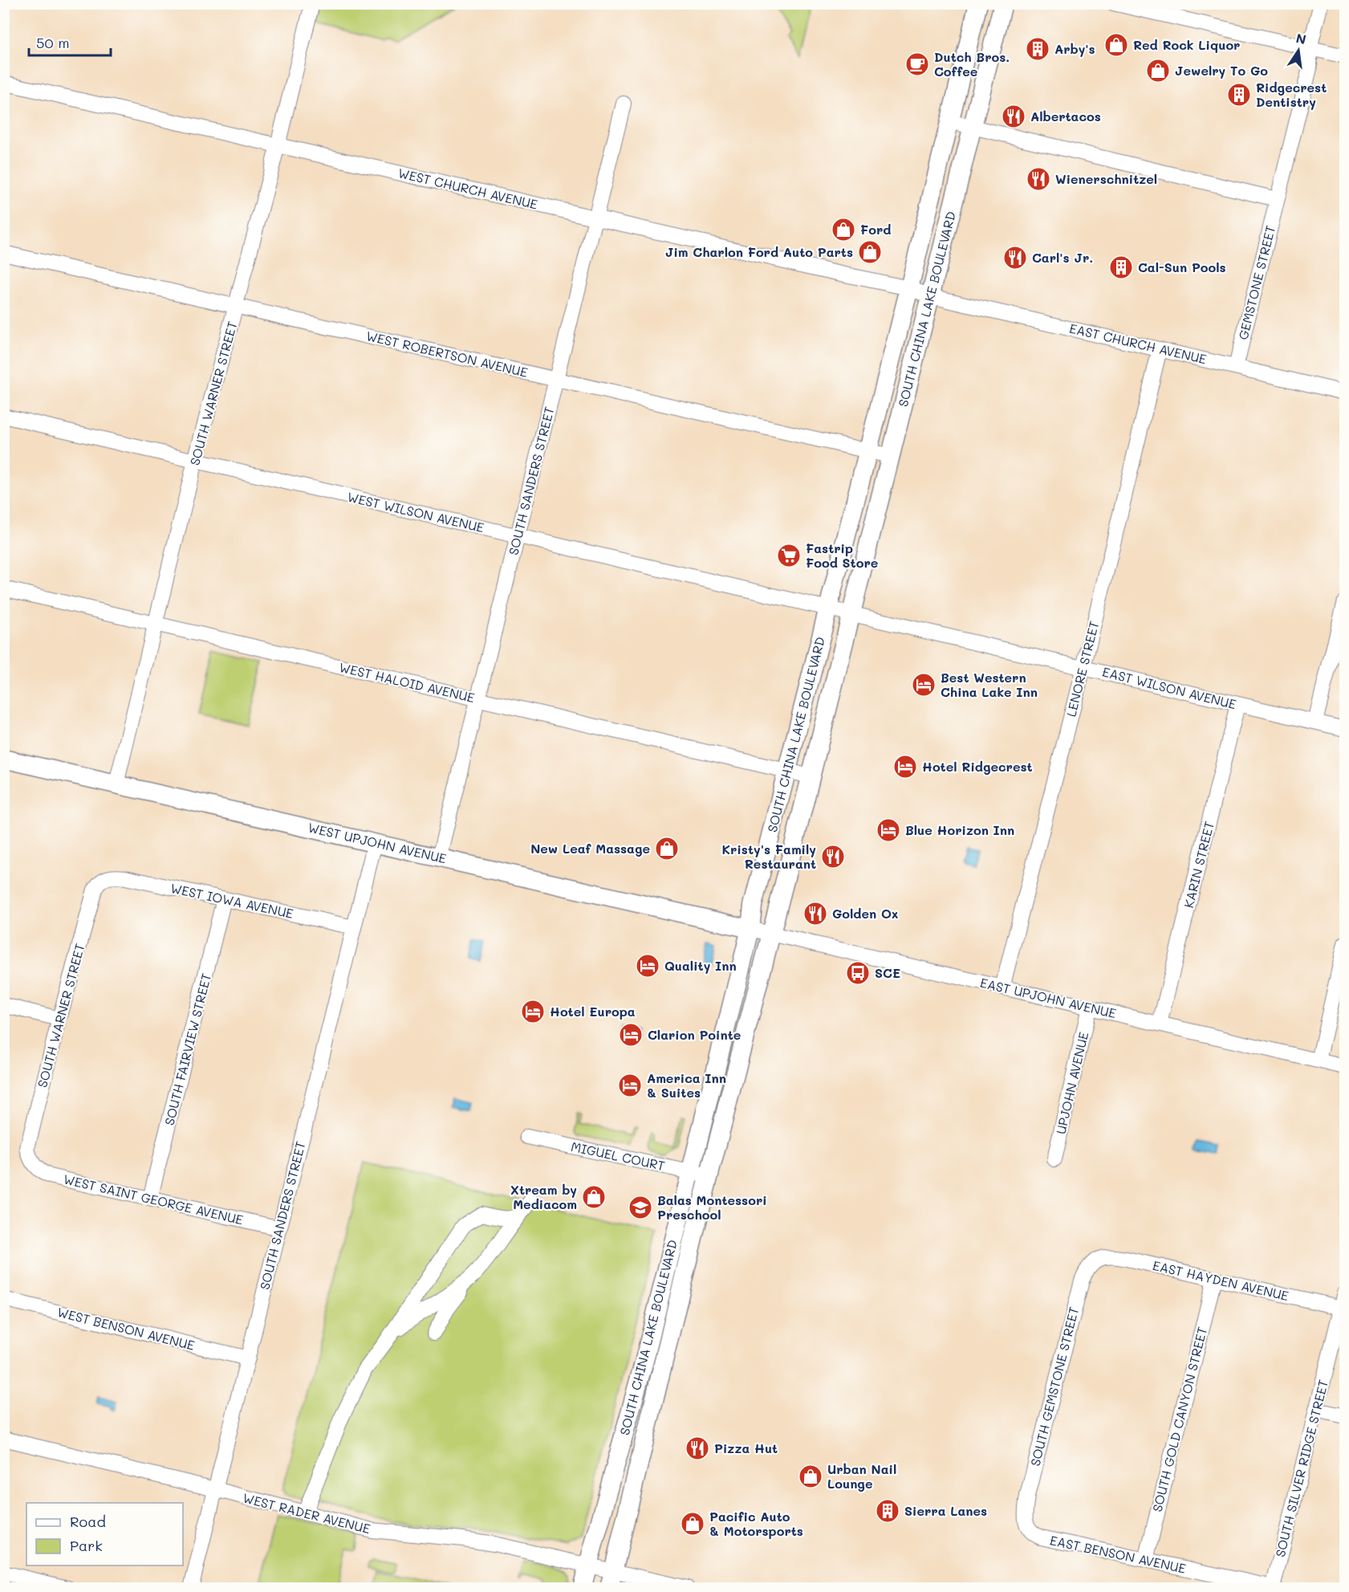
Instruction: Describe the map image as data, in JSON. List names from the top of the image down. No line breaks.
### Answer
{"streets":{"main road":["SOUTH CHINA LAKE BOULEVARD","WEST UPJOHN AVENUE"],"street":["WEST CHURCH AVENUE","GEMSTONE STREET","EAST CHURCH AVENUE","WEST ROBERTSON AVENUE","SOUTH WARNER STREET","SOUTH SANDERS STREET","WEST WILSON AVENUE","LENORE STREET","WEST HALOID AVENUE","EAST WILSON AVENUE","KARIN STREET","WEST IOWA AVENUE","EAST UPJOHN AVENUE","SOUTH FAIRVIEW STREET","UPJOHN AVENUE","MIGUEL COURT","WEST SAINT GEORGE AVENUE","EAST HAYDEN AVENUE","WEST BENSON AVENUE","SOUTH GEMSTONE STREET","SOUTH GOLD CANYON STREET","SOUTH SILVER RIDGE STREET","WEST RADER AVENUE","EAST BENSON AVENUE"]},"crossings":[["WEST CHURCH AVENUE","SOUTH CHINA LAKE BOULEVARD"],["WEST CHURCH AVENUE","EAST CHURCH AVENUE"],["WEST CHURCH AVENUE","SOUTH WARNER STREET"],["WEST CHURCH AVENUE","SOUTH SANDERS STREET"],["GEMSTONE STREET","EAST CHURCH AVENUE"],["SOUTH CHINA LAKE BOULEVARD","EAST CHURCH AVENUE"],["SOUTH CHINA LAKE BOULEVARD","WEST ROBERTSON AVENUE"],["SOUTH CHINA LAKE BOULEVARD","WEST WILSON AVENUE"],["SOUTH CHINA LAKE BOULEVARD","WEST HALOID AVENUE"],["SOUTH CHINA LAKE BOULEVARD","EAST WILSON AVENUE"],["SOUTH CHINA LAKE BOULEVARD","WEST UPJOHN AVENUE"],["SOUTH CHINA LAKE BOULEVARD","EAST UPJOHN AVENUE"],["SOUTH CHINA LAKE BOULEVARD","MIGUEL COURT"],["SOUTH CHINA LAKE BOULEVARD","WEST RADER AVENUE"],["EAST CHURCH AVENUE","LENORE STREET"],["WEST ROBERTSON AVENUE","SOUTH WARNER STREET"],["WEST ROBERTSON AVENUE","SOUTH SANDERS STREET"],["SOUTH WARNER STREET","WEST WILSON AVENUE"],["SOUTH WARNER STREET","WEST HALOID AVENUE"],["SOUTH WARNER STREET","WEST UPJOHN AVENUE"],["SOUTH WARNER STREET","WEST IOWA AVENUE"],["SOUTH WARNER STREET","WEST SAINT GEORGE AVENUE"],["SOUTH SANDERS STREET","WEST WILSON AVENUE"],["SOUTH SANDERS STREET","WEST HALOID AVENUE"],["SOUTH SANDERS STREET","WEST UPJOHN AVENUE"],["SOUTH SANDERS STREET","WEST IOWA AVENUE"],["SOUTH SANDERS STREET","WEST SAINT GEORGE AVENUE"],["SOUTH SANDERS STREET","WEST BENSON AVENUE"],["SOUTH SANDERS STREET","WEST RADER AVENUE"],["LENORE STREET","EAST WILSON AVENUE"],["LENORE STREET","EAST UPJOHN AVENUE"],["EAST WILSON AVENUE","KARIN STREET"],["WEST UPJOHN AVENUE","EAST UPJOHN AVENUE"],["KARIN STREET","EAST UPJOHN AVENUE"],["WEST IOWA AVENUE","SOUTH FAIRVIEW STREET"],["EAST UPJOHN AVENUE","UPJOHN AVENUE"],["SOUTH FAIRVIEW STREET","WEST SAINT GEORGE AVENUE"],["EAST HAYDEN AVENUE","SOUTH GEMSTONE STREET"],["EAST HAYDEN AVENUE","SOUTH GOLD CANYON STREET"],["EAST HAYDEN AVENUE","SOUTH SILVER RIDGE STREET"],["SOUTH GEMSTONE STREET","EAST BENSON AVENUE"],["SOUTH GOLD CANYON STREET","EAST BENSON AVENUE"],["SOUTH SILVER RIDGE STREET","EAST BENSON AVENUE"]],"places":{"shop":["Red Rock Liquor","Jewelry To Go","Ford","Jim Charlon Ford Auto Parts","New Leaf Massage","Xtream by Mediacom","Urban Nail Lounge","Pacific Auto & Motorsports"],"building":["Arby's","Ridgecrest Dentistry","Cal-Sun Pools","Sierra Lanes"],"cafe":["Dutch Bros. Coffee"],"restaurant":["Albertacos","Wienerschnitzel","Carl's Jr.","Kristy's Family Restaurant","Golden Ox","Pizza Hut"],"supermarket":["Fastrip Food Store"],"hotel":["Best Western China Lake Inn","Hotel Ridgecrest","Blue Horizon Inn","Quality Inn","Hotel Europa","Clarion Pointe","America Inn & Suites"],"bus stop":["SCE"],"school or university":["Balas Montessori Preschool"]},"legend":["Road","Park"],"scale_bar":"50 m","north":"top"}
